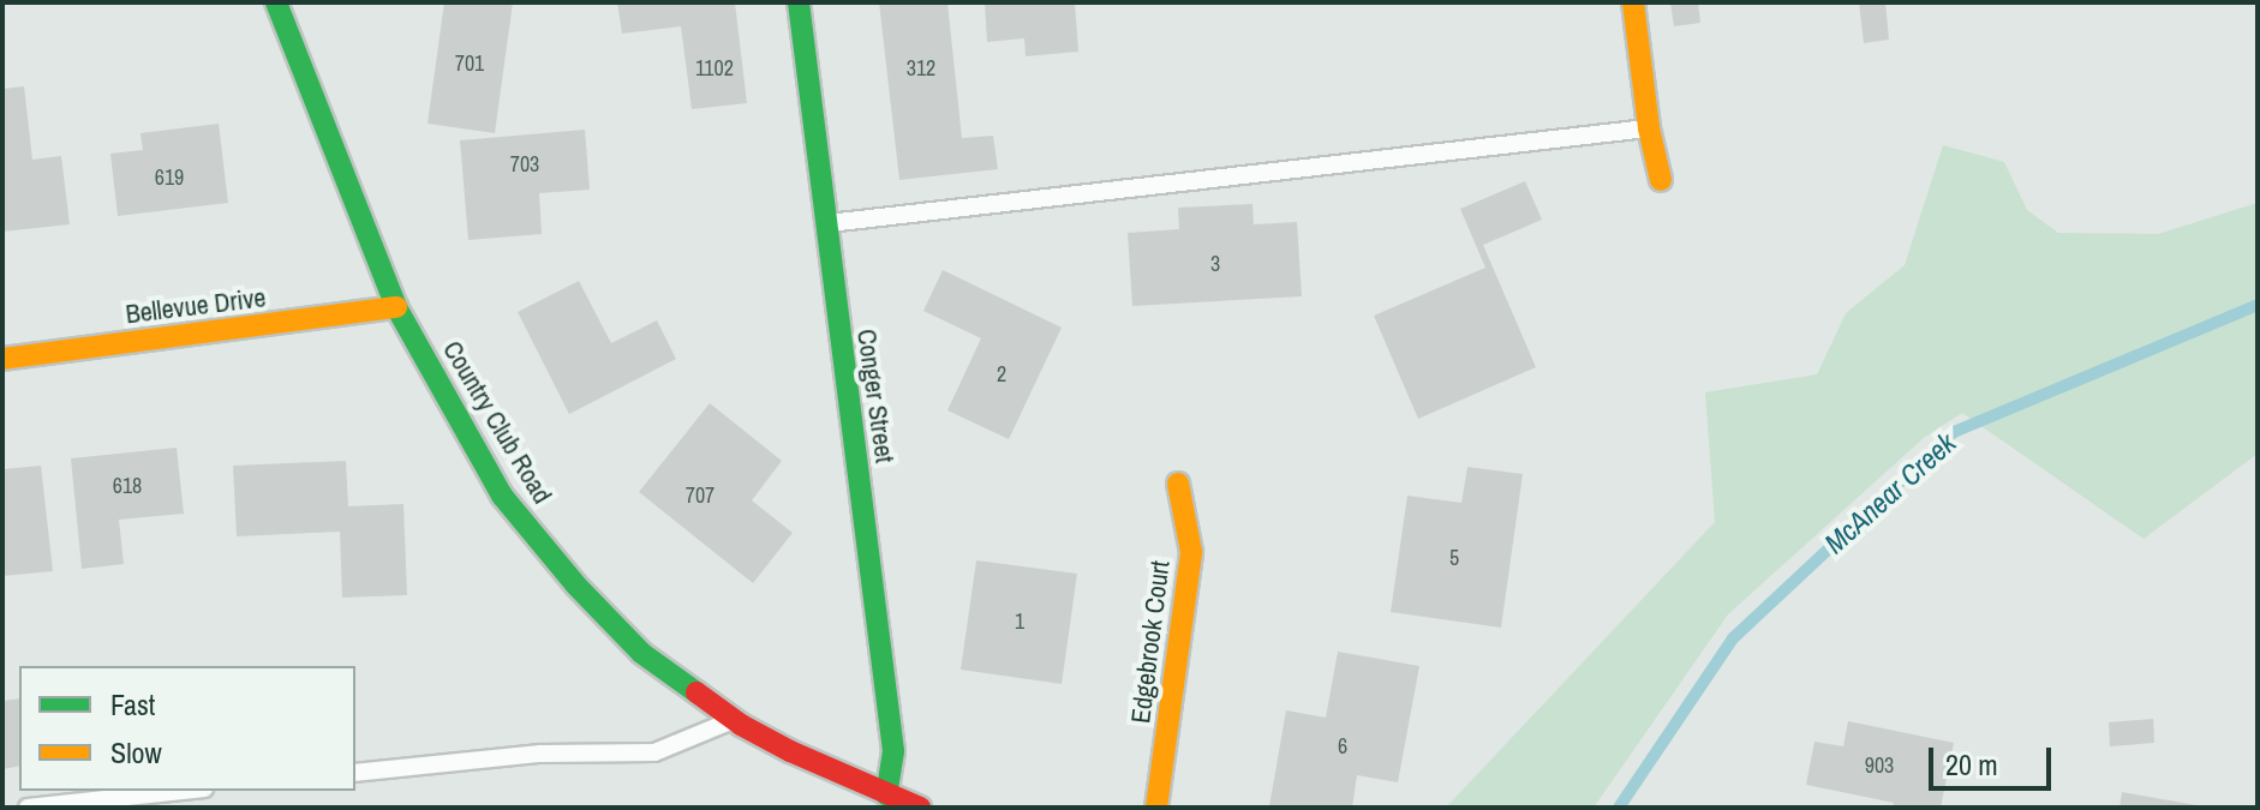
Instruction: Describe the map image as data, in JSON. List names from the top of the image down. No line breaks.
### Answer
{"streets":{"street":["Bellevue Drive","Conger Street","Country Club Road","Edgebrook Court"]},"crossings":[["Bellevue Drive","Country Club Road"],["Conger Street","Country Club Road"]],"water":["McAnear Creek"],"house_numbers":["701","1102","312","703","619","3","2","618","707","5","1","6","903"],"legend":["Fast","Slow"],"scale_bar":"20 m"}
